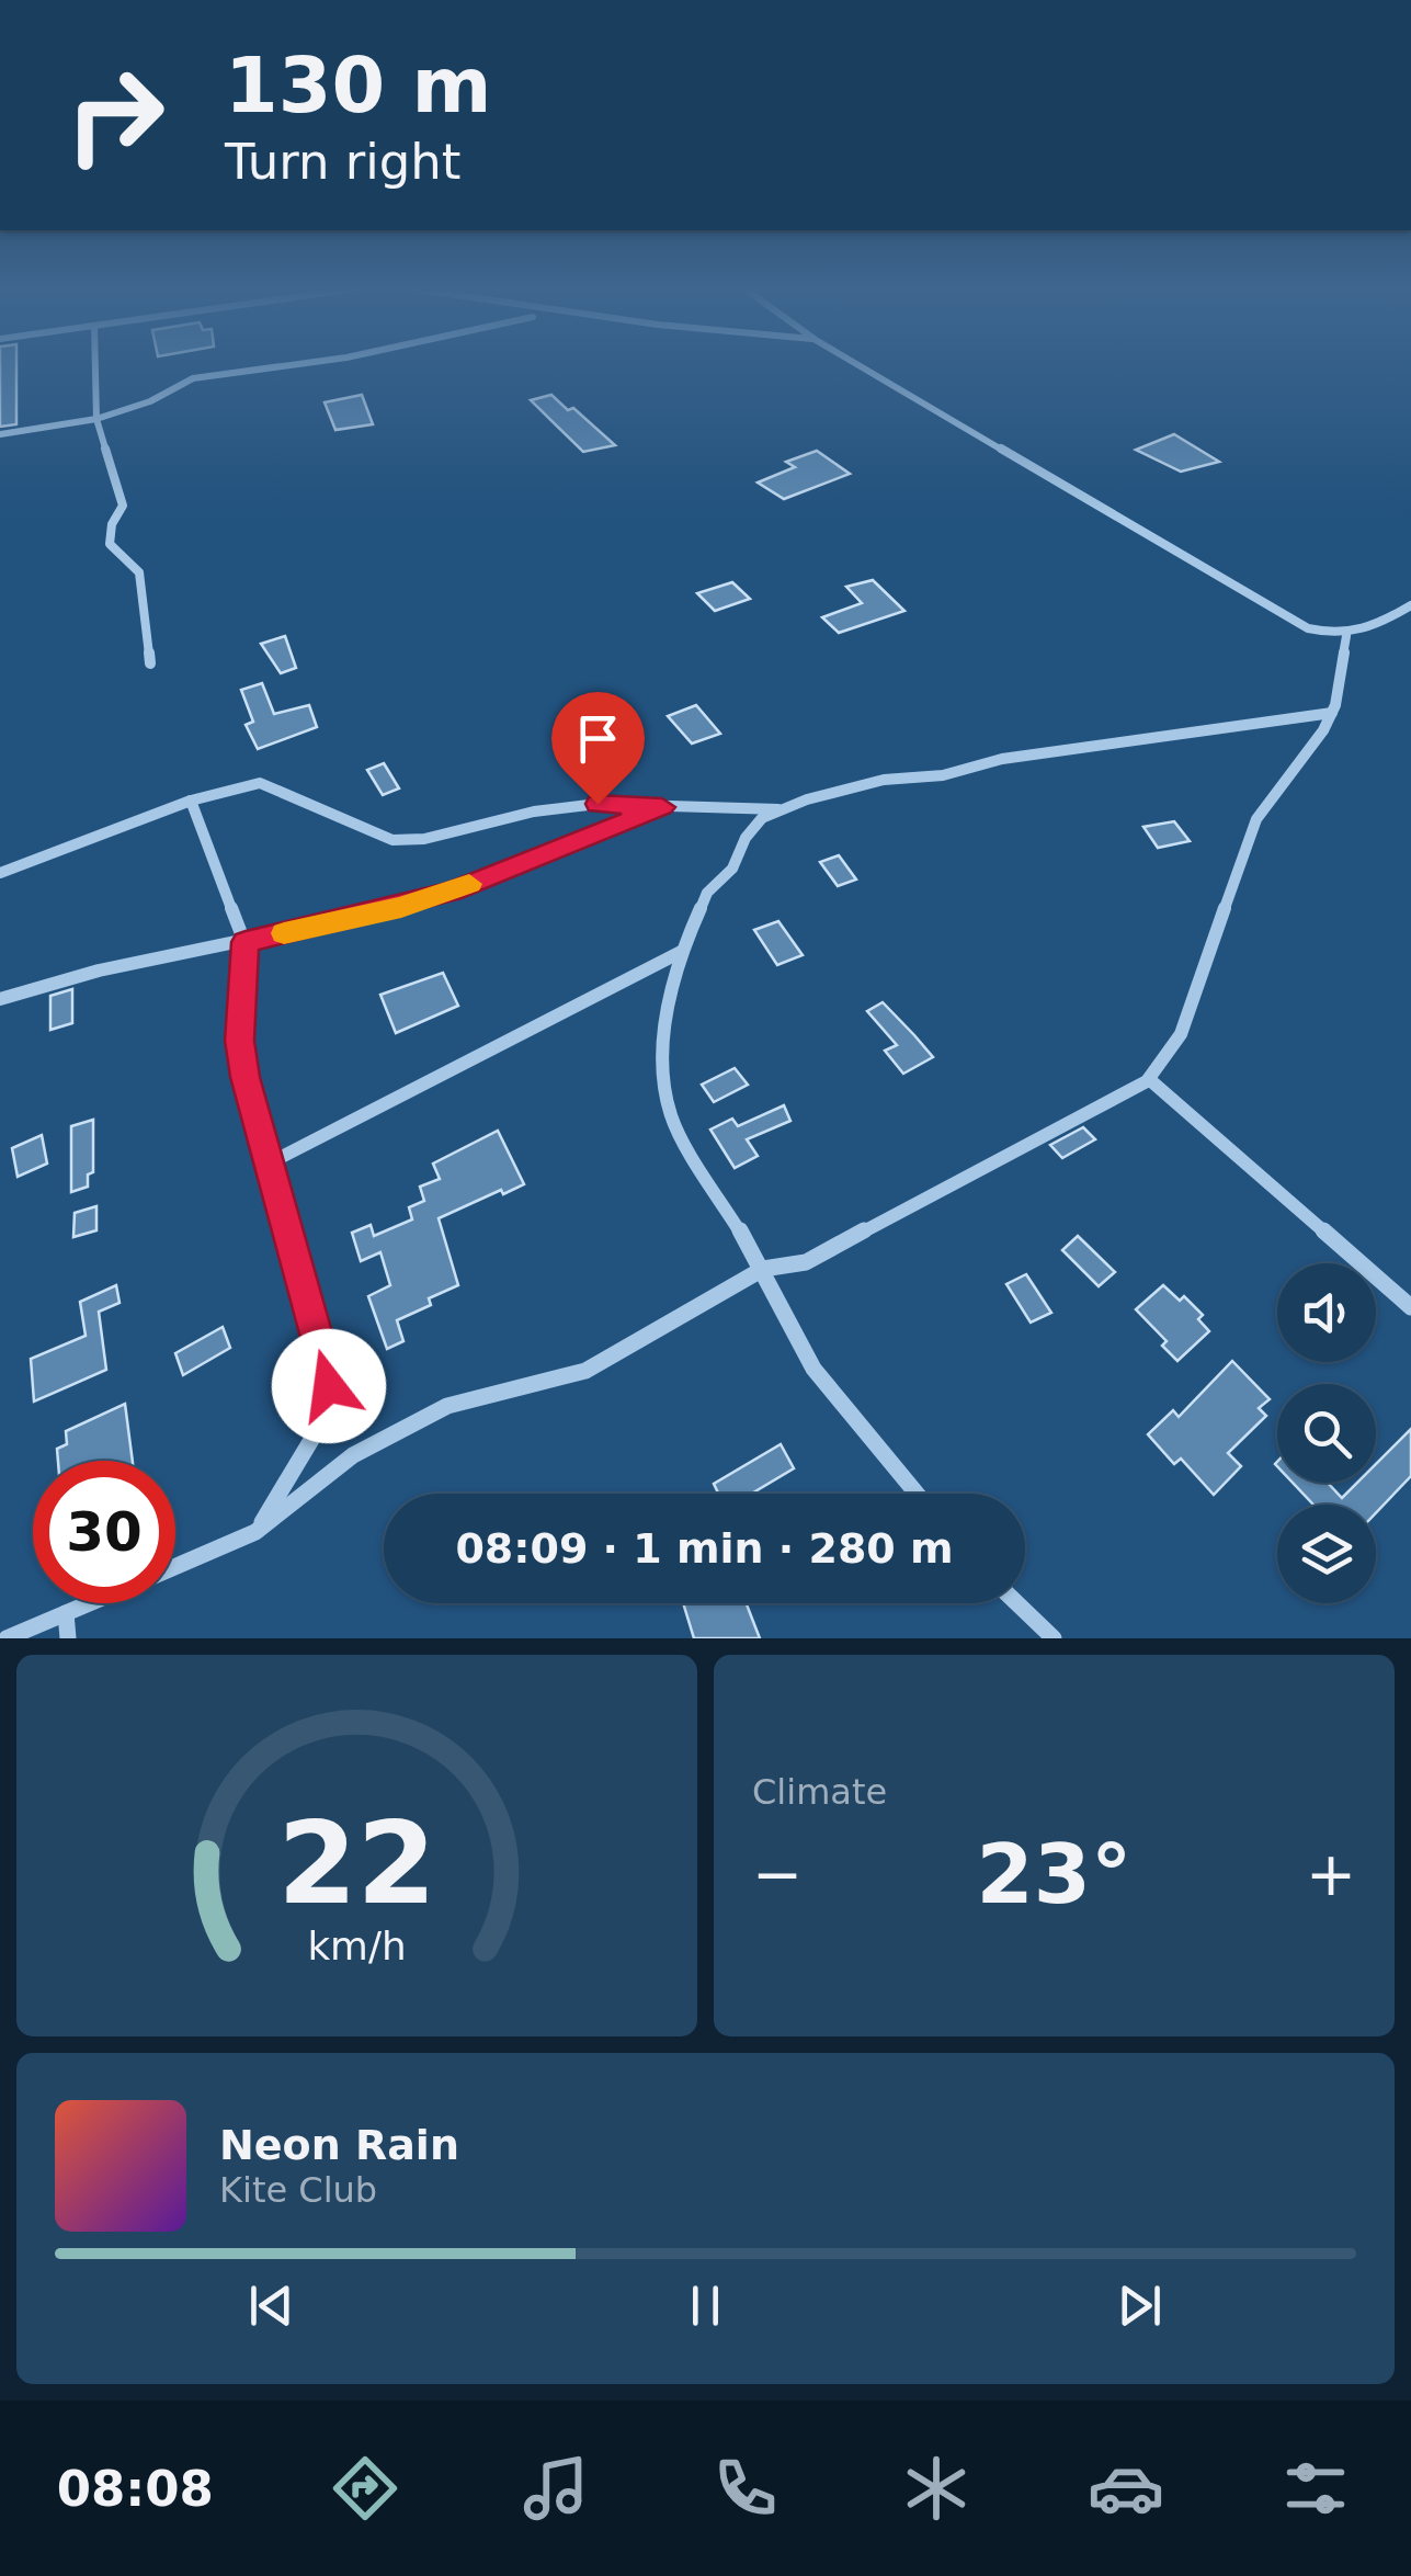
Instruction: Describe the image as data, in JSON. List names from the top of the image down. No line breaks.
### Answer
{"page":{"turn":["130 m","Turn right"],"limit":"30","trip":"08:09 · 1 min · 280 m","tile":"Climate","heat":["−","23°","+"],"song":["Neon Rain","Kite Club"],"tabs":"08:08","gauge":["22","km/h"]}}
